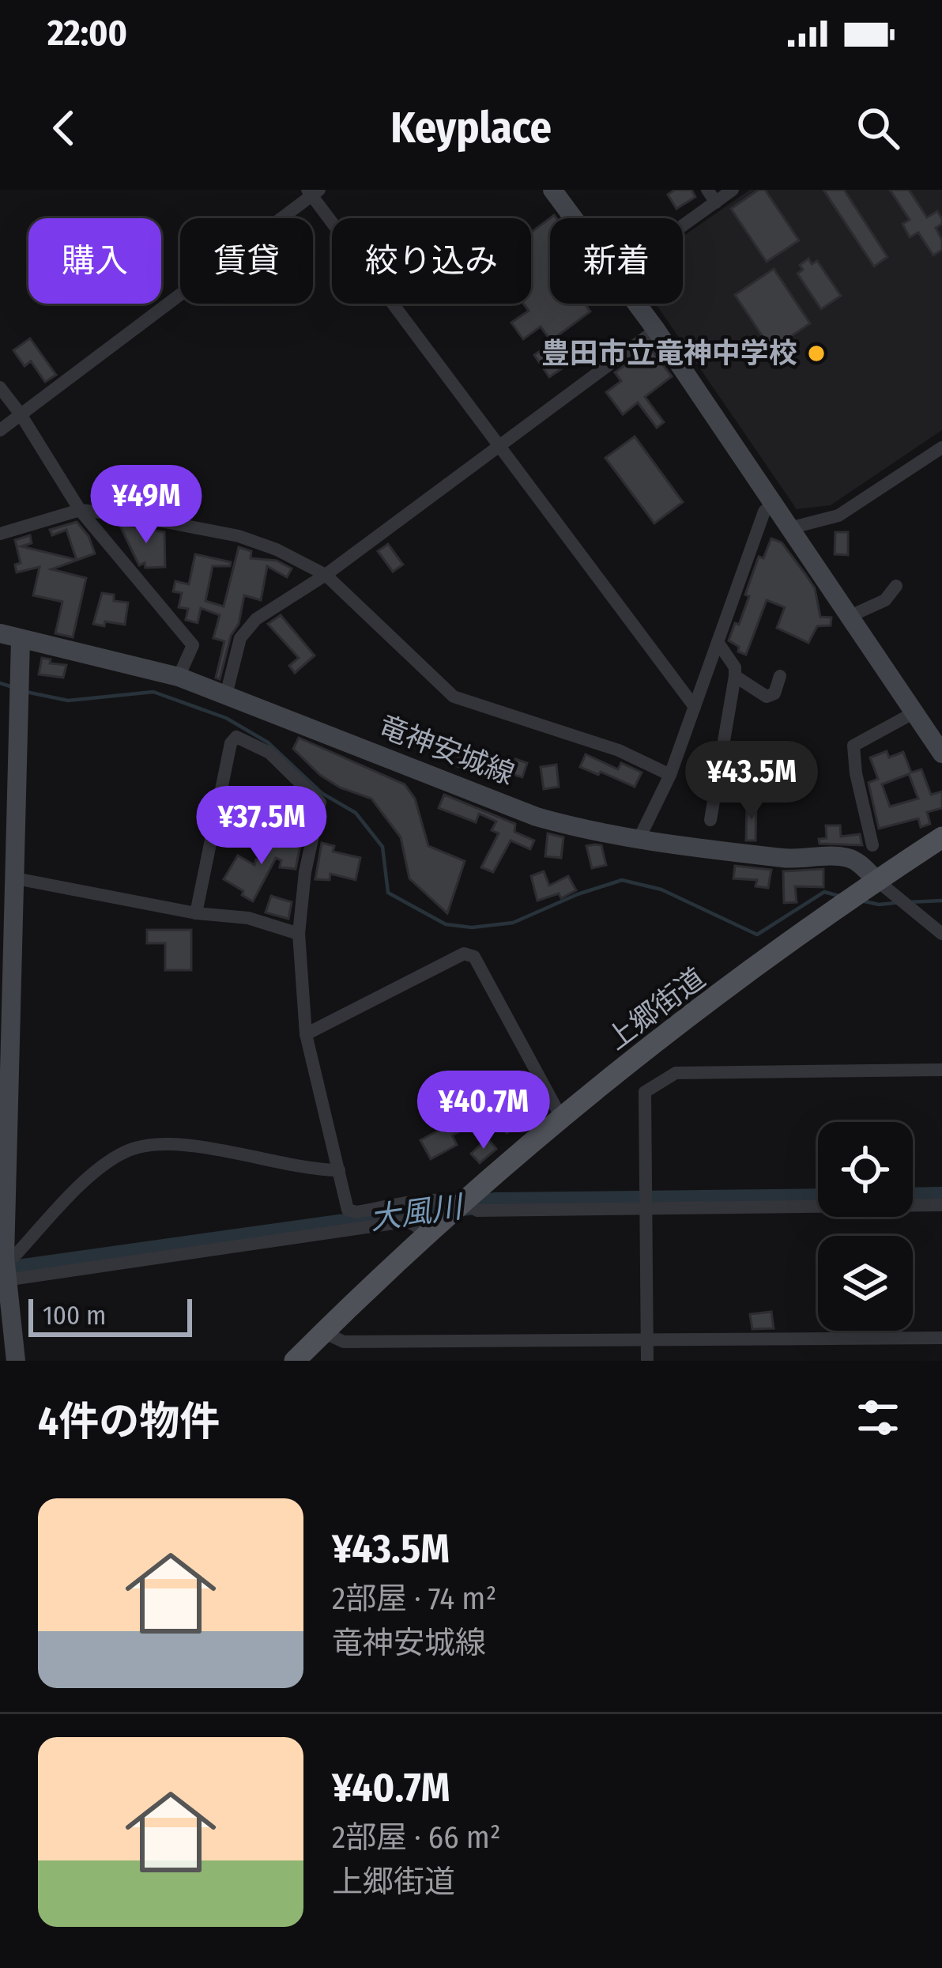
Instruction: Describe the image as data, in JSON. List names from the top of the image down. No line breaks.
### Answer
{"streets":{"main road":["上郷街道"],"street":["竜神安城線"]},"crossings":[["竜神安城線","上郷街道"]],"water":["大風川"],"places":["豊田市立竜神中学校"],"scale_bar":"100 m","page":{"status":"22:00","header":"Keyplace","chip":["購入","賃貸","絞り込み","新着"],"price":["¥49M","¥43.5M","¥37.5M","¥40.7M"],"scale":"100 m","heading":"4件の物件","list":[{"name":"¥43.5M","note":"2部屋 · 74 m² · 竜神安城線"},{"name":"¥40.7M","note":"2部屋 · 66 m² · 上郷街道"}]}}
